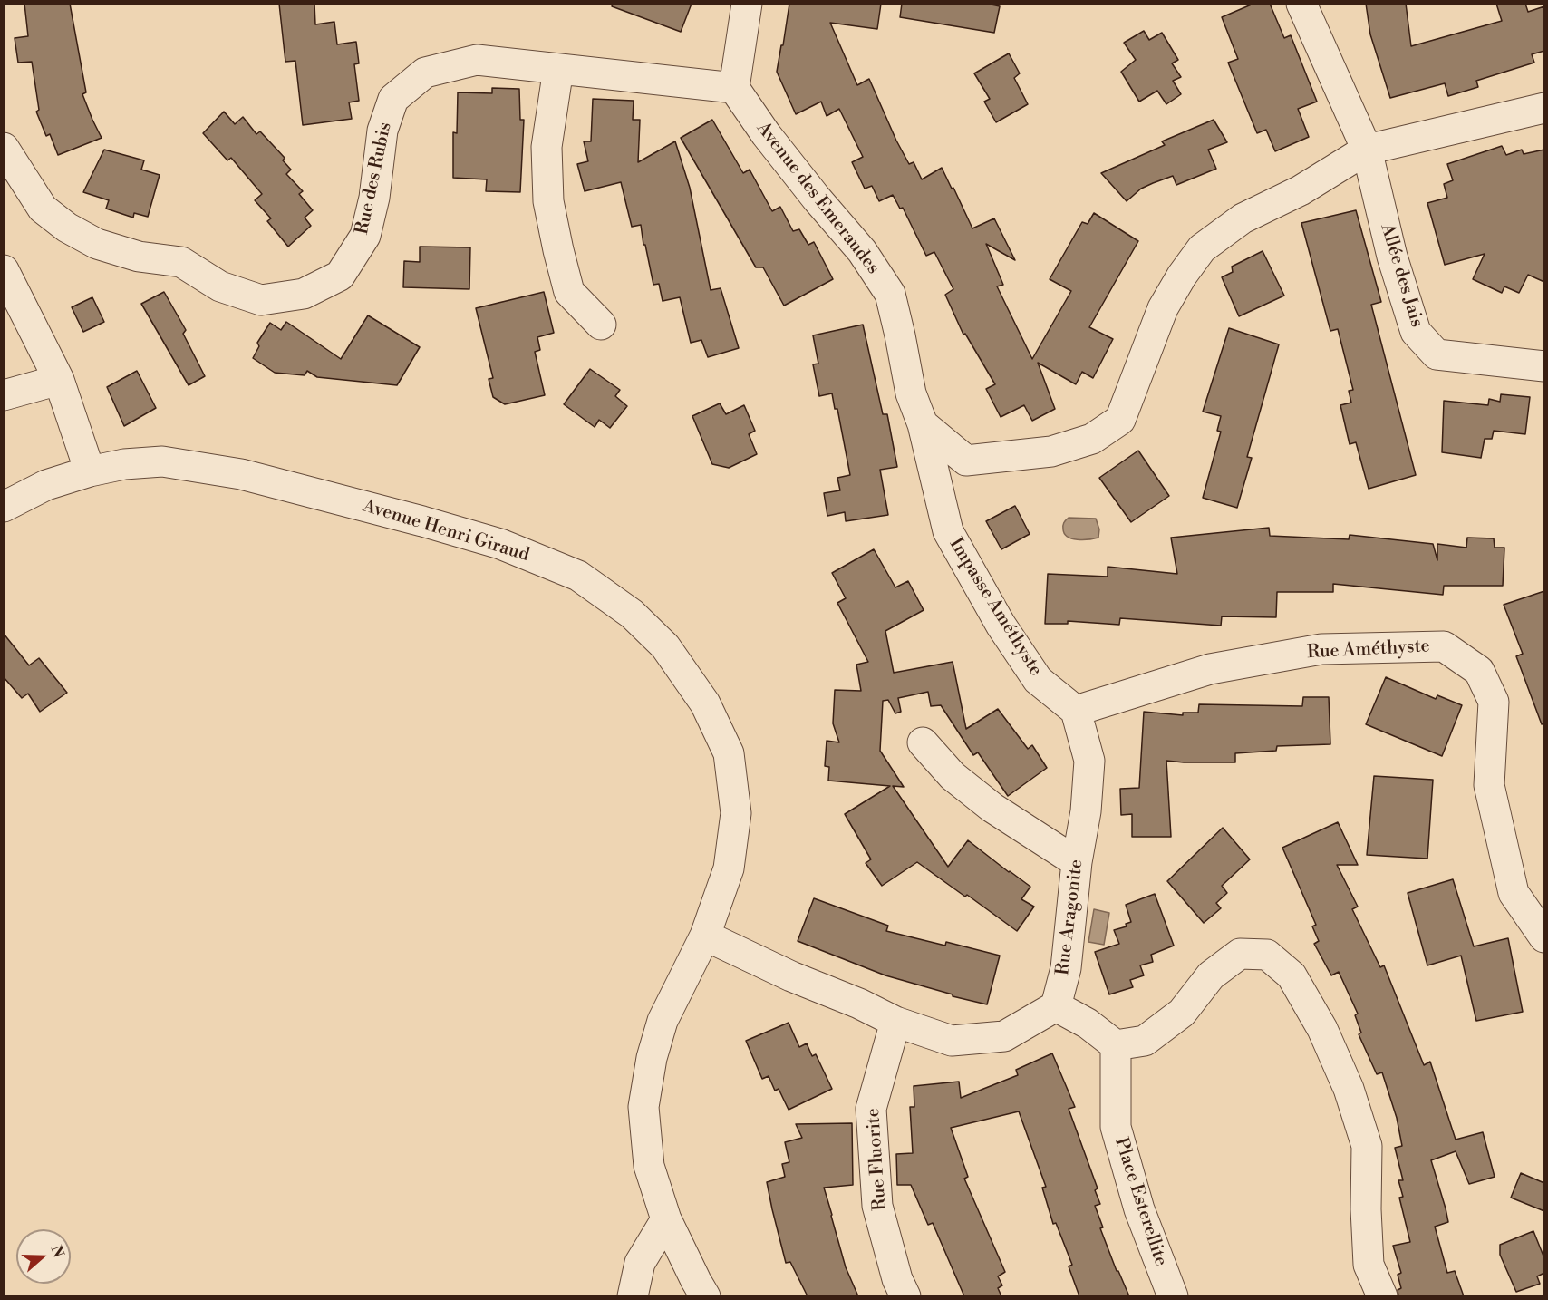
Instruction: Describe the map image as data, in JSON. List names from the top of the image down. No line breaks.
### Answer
{"streets":{"street":["Rue des Rubis","Avenue des Emeraudes","Allée des Jais","Avenue Henri Giraud","Impasse Améthyste","Rue Améthyste","Rue Aragonite","Rue Fluorite","Place Esterellite"]},"crossings":[["Rue des Rubis","Avenue des Emeraudes"],["Avenue des Emeraudes","Impasse Améthyste"],["Impasse Améthyste","Rue Améthyste"],["Impasse Améthyste","Rue Aragonite"],["Rue Améthyste","Rue Aragonite"]],"north":"right"}
